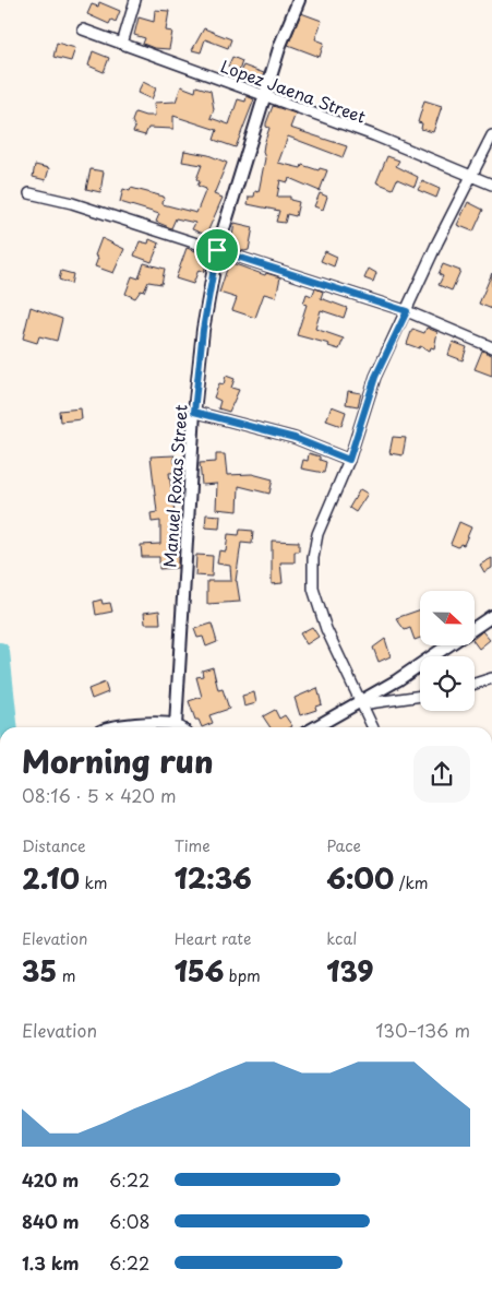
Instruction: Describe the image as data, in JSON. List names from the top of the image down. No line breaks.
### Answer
{"streets":{"street":["Lopez Jaena Street","Manuel Roxas Street"]},"crossings":[["Lopez Jaena Street","Manuel Roxas Street"]],"north":"right","page":{"heading":["Morning run","08:16 · 5 × 420 m"],"stats":[["Distance","2.10 km"],["Time","12:36"],["Pace","6:00 /km"],["Elevation","35 m"],["Heart rate","156 bpm"],["kcal","139"]],"chart":["Elevation","130–136 m"],"list":[{"name":"420 m","note":"6:22"},{"name":"840 m","note":"6:08"},{"name":"1.3 km","note":"6:22"}]}}
